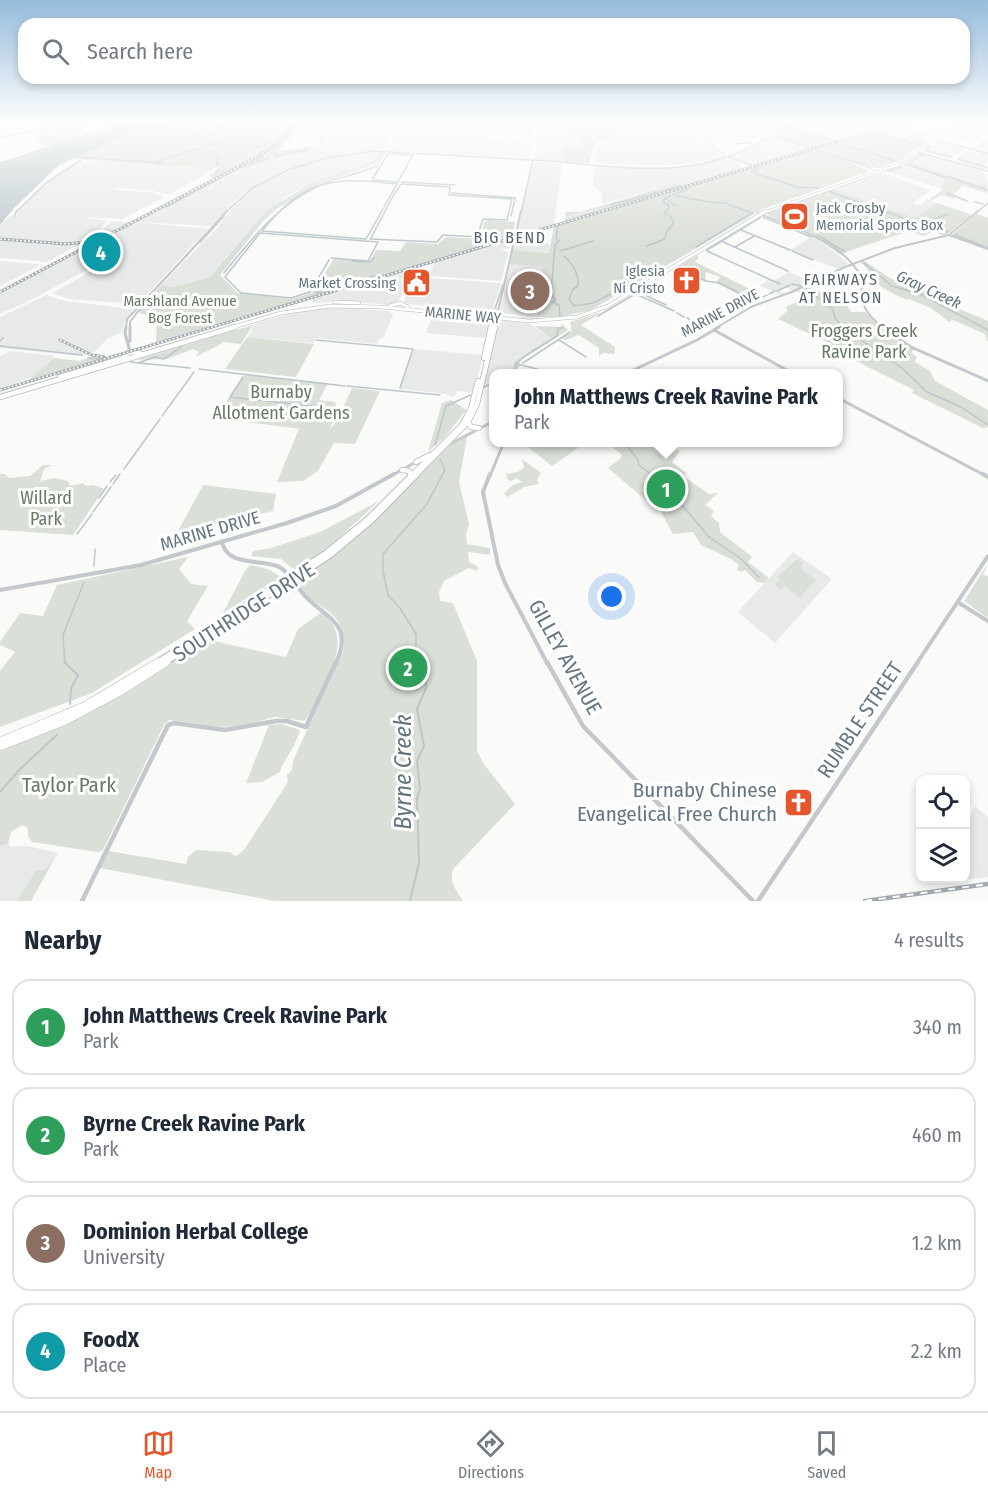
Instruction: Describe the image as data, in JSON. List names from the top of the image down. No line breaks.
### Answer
{"streets":{"main road":["MARINE WAY","SOUTHRIDGE DRIVE"],"street":["MARINE DRIVE","GILLEY AVENUE","RUMBLE STREET"]},"districts":["BIG BEND","FAIRWAYS AT NELSON"],"water":["Gray Creek","Byrne Creek"],"parks":["Marshland Avenue Bog Forest","Froggers Creek Ravine Park","Burnaby Allotment Gardens","Willard Park","Taylor Park"],"places":{"sports":["Jack Crosby Memorial Sports Box"],"church":["Iglesia Ni Cristo","Burnaby Chinese Evangelical Free Church"],"public building":["Market Crossing"]},"page":{"search":"Search here","pins":["4","3","1","2"],"popup":["John Matthews Creek Ravine Park","Park"],"heading":["Nearby","4 results"],"list":[{"mark":"1","name":"John Matthews Creek Ravine Park","note":"Park","value":"340 m"},{"mark":"2","name":"Byrne Creek Ravine Park","note":"Park","value":"460 m"},{"mark":"3","name":"Dominion Herbal College","note":"University","value":"1.2 km"},{"mark":"4","name":"FoodX","note":"Place","value":"2.2 km"}],"nav":["Map","Directions","Saved"]}}
